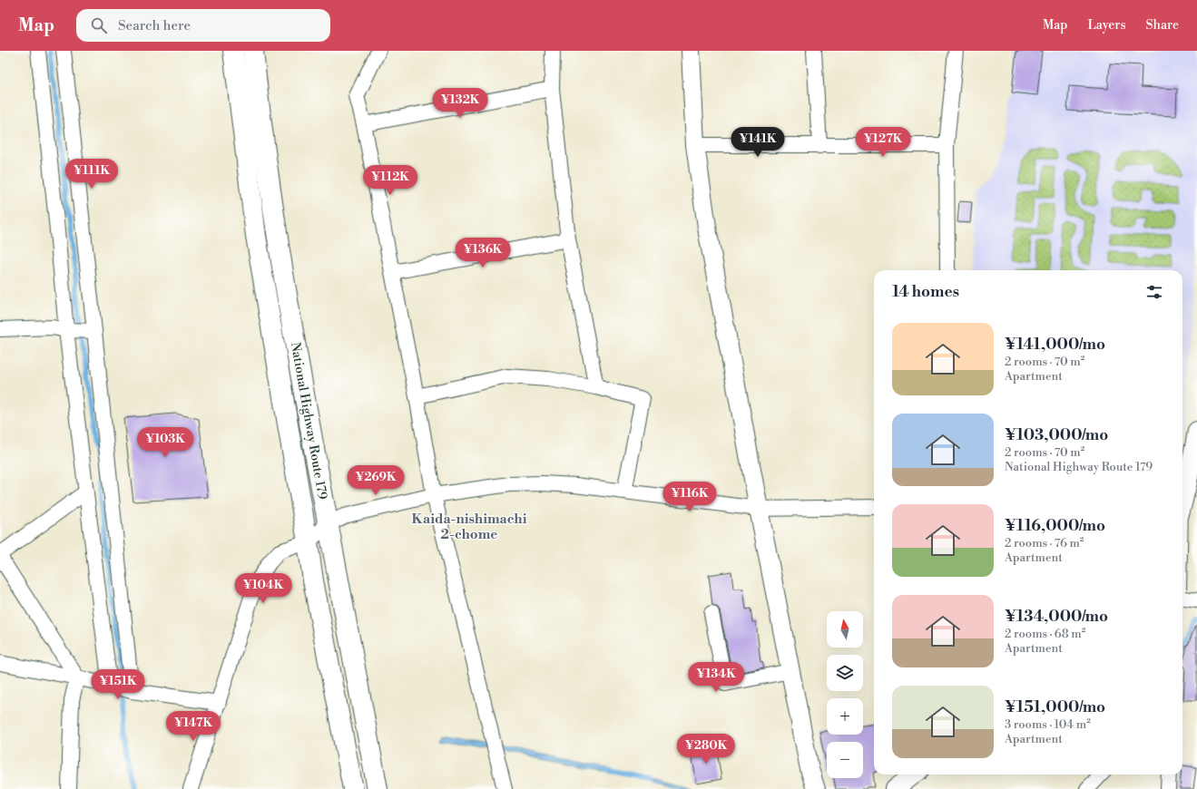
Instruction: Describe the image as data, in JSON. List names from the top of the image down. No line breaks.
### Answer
{"streets":{"highway":["National Highway Route 179"]},"districts":["Kaida-nishimachi 2-chome"],"north":"top","page":{"header":"Map","search":"Search here","nav":["Map","Layers","Share"],"price":["¥132K","¥141K","¥127K","¥111K","¥112K","¥136K","¥103K","¥269K","¥116K","¥104K","¥134K","¥151K","¥147K","¥280K"],"heading":"14 homes","list":[{"name":"¥141,000/mo","note":"2 rooms · 70 m² · Apartment"},{"name":"¥103,000/mo","note":"2 rooms · 70 m² · National Highway Route 179"},{"name":"¥116,000/mo","note":"2 rooms · 76 m² · Apartment"},{"name":"¥134,000/mo","note":"2 rooms · 68 m² · Apartment"},{"name":"¥151,000/mo","note":"3 rooms · 104 m² · Apartment"}],"map_buttons":["+","−"]}}
